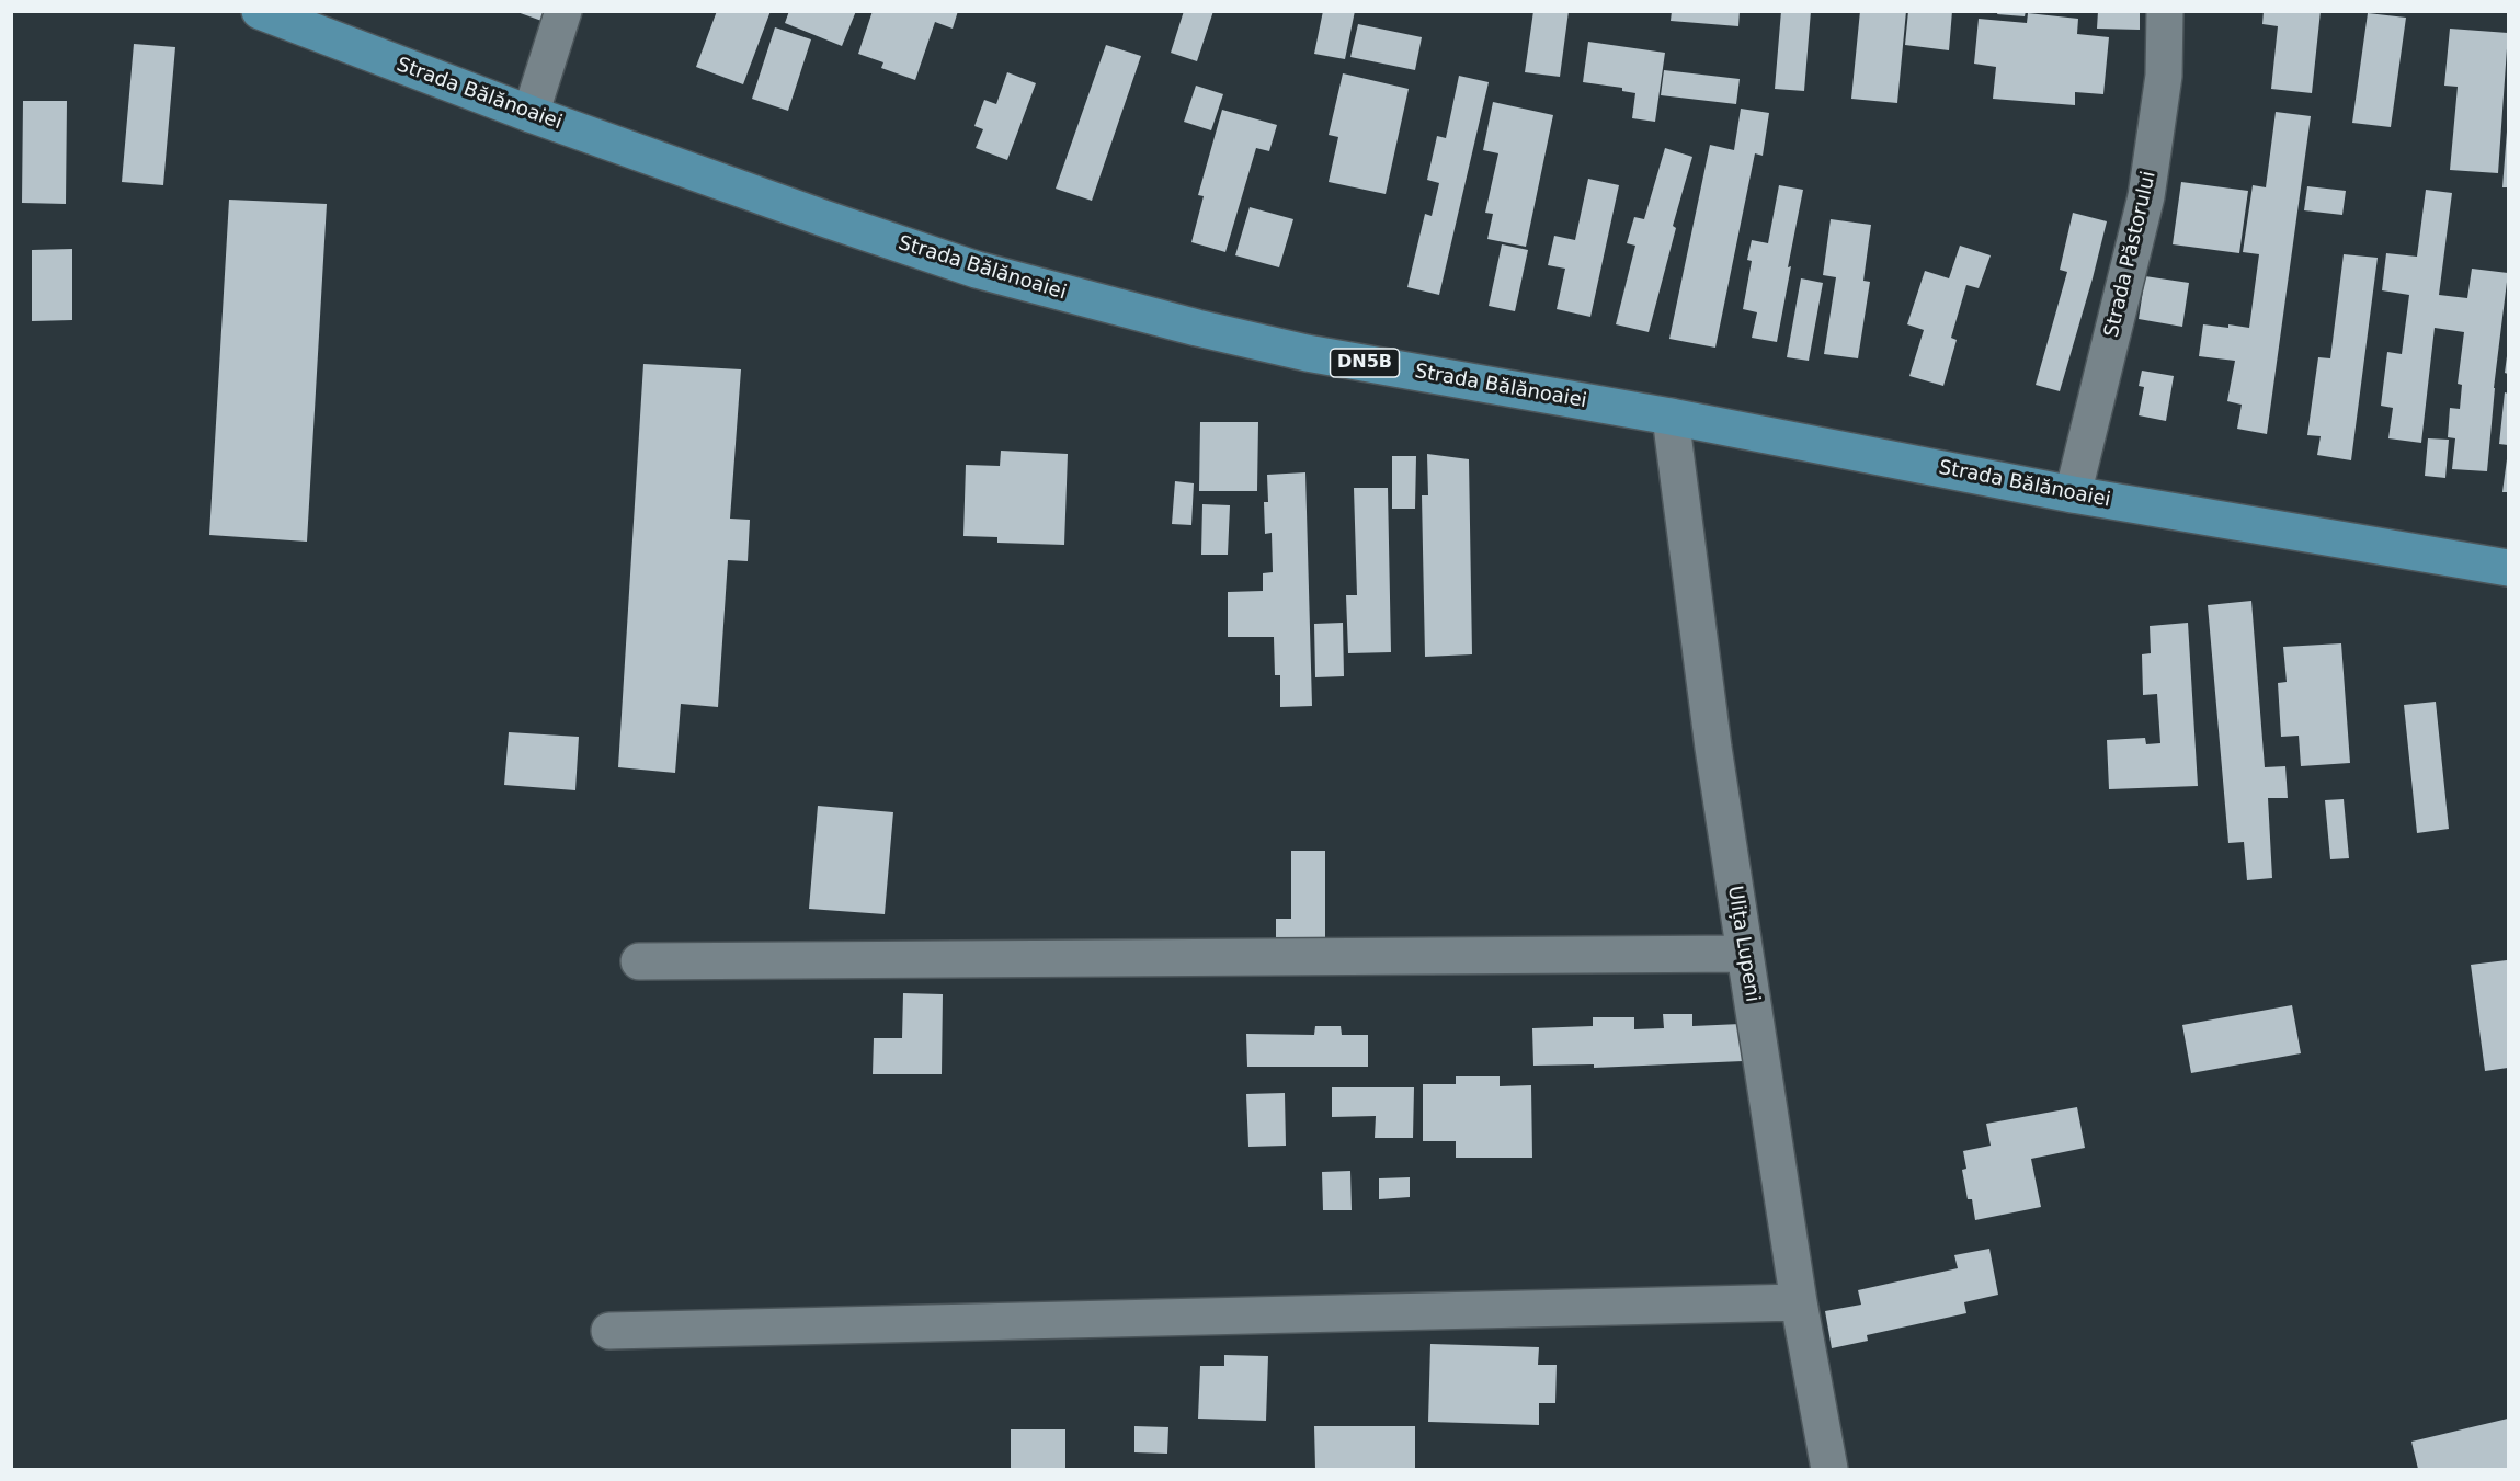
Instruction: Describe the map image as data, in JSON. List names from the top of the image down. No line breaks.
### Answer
{"streets":{"main road":["Strada Bălănoaiei","DN5B"],"street":["Strada Păstorului","Ulița Lupeni"]},"crossings":[["Strada Bălănoaiei","Strada Păstorului"],["Strada Bălănoaiei","Ulița Lupeni"]]}
